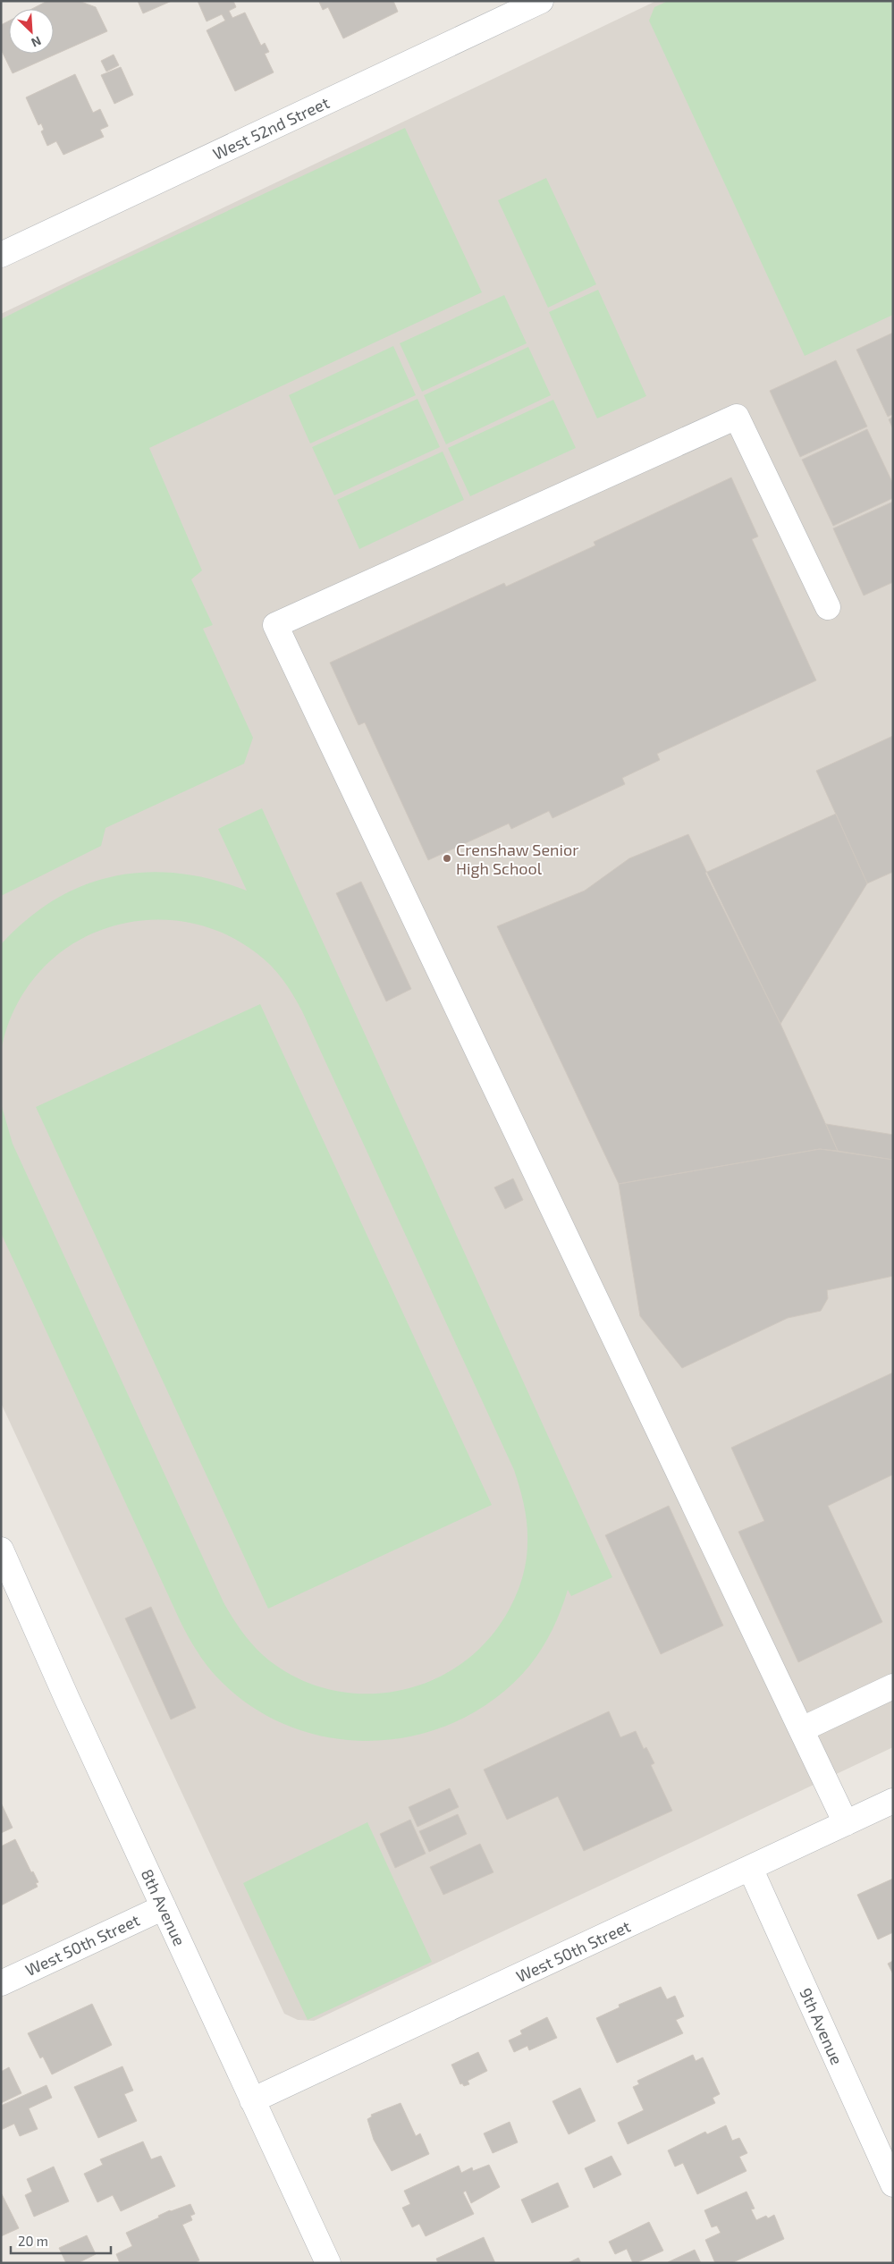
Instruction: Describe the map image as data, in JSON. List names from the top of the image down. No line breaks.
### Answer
{"streets":{"street":["West 52nd Street","8th Avenue","West 50th Street","9th Avenue"]},"crossings":[["8th Avenue","West 50th Street"],["West 50th Street","9th Avenue"]],"places":["Crenshaw Senior High School"],"scale_bar":"20 m","north":"bottom right"}
